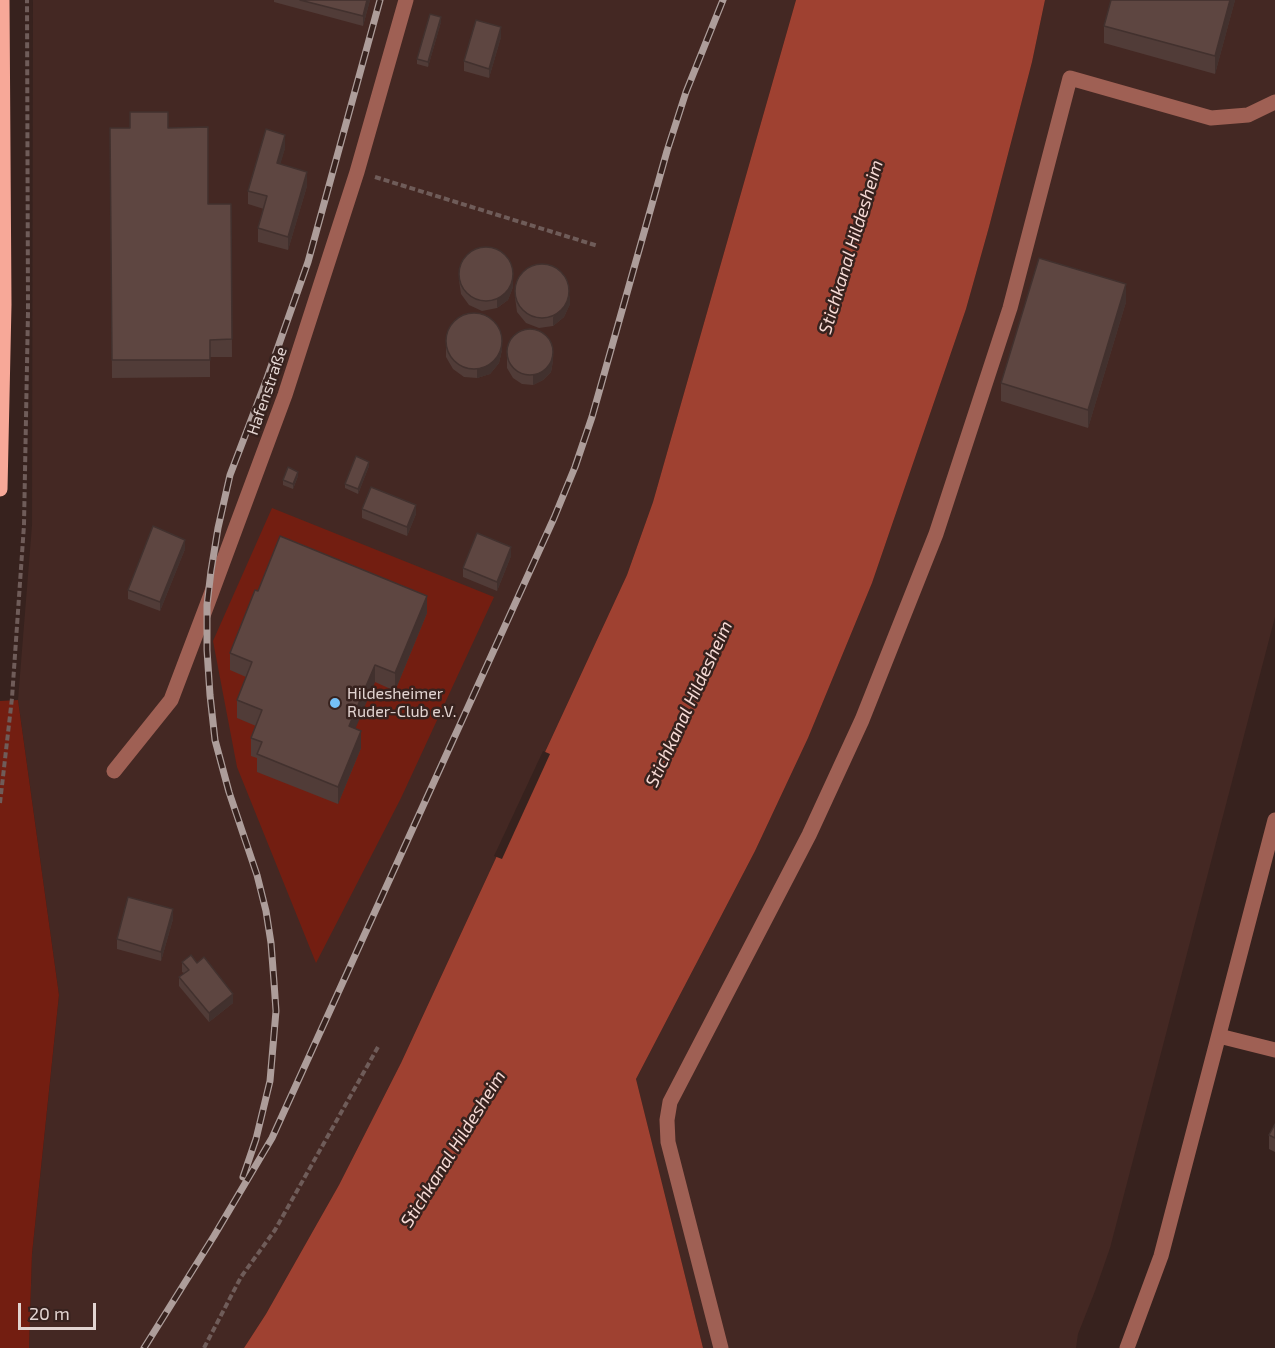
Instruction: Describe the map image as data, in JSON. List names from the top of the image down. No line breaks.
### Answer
{"streets":{"street":["Hafenstraße"]},"water":["Stichkanal Hildesheim"],"places":["Hildesheimer Ruder-Club e.V."],"scale_bar":"20 m"}
